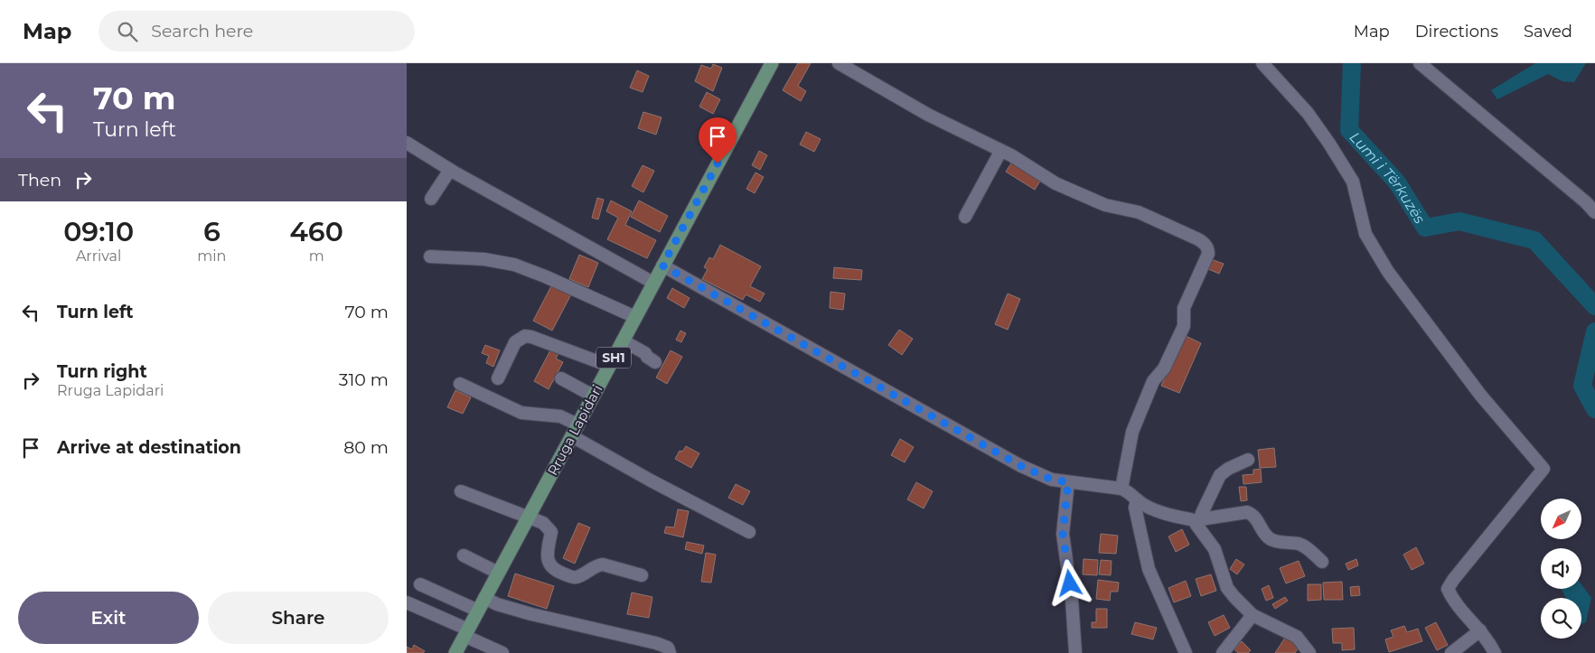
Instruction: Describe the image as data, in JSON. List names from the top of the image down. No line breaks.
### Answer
{"streets":{"main road":["SH1","Rruga Lapidari"]},"water":["Lumi i Tërkuzës"],"north":"bottom left","page":{"header":"Map","search":"Search here","nav":["Map","Directions","Saved"],"turn":["70 m","Turn left"],"then":"Then","eta":["09:10","Arrival","6","min","460","m"],"list":[{"name":"Turn left","value":"70 m"},{"name":"Turn right","note":"Rruga Lapidari","value":"310 m"},{"name":"Arrive at destination","value":"80 m"}],"buttons":["Exit","Share"]}}
